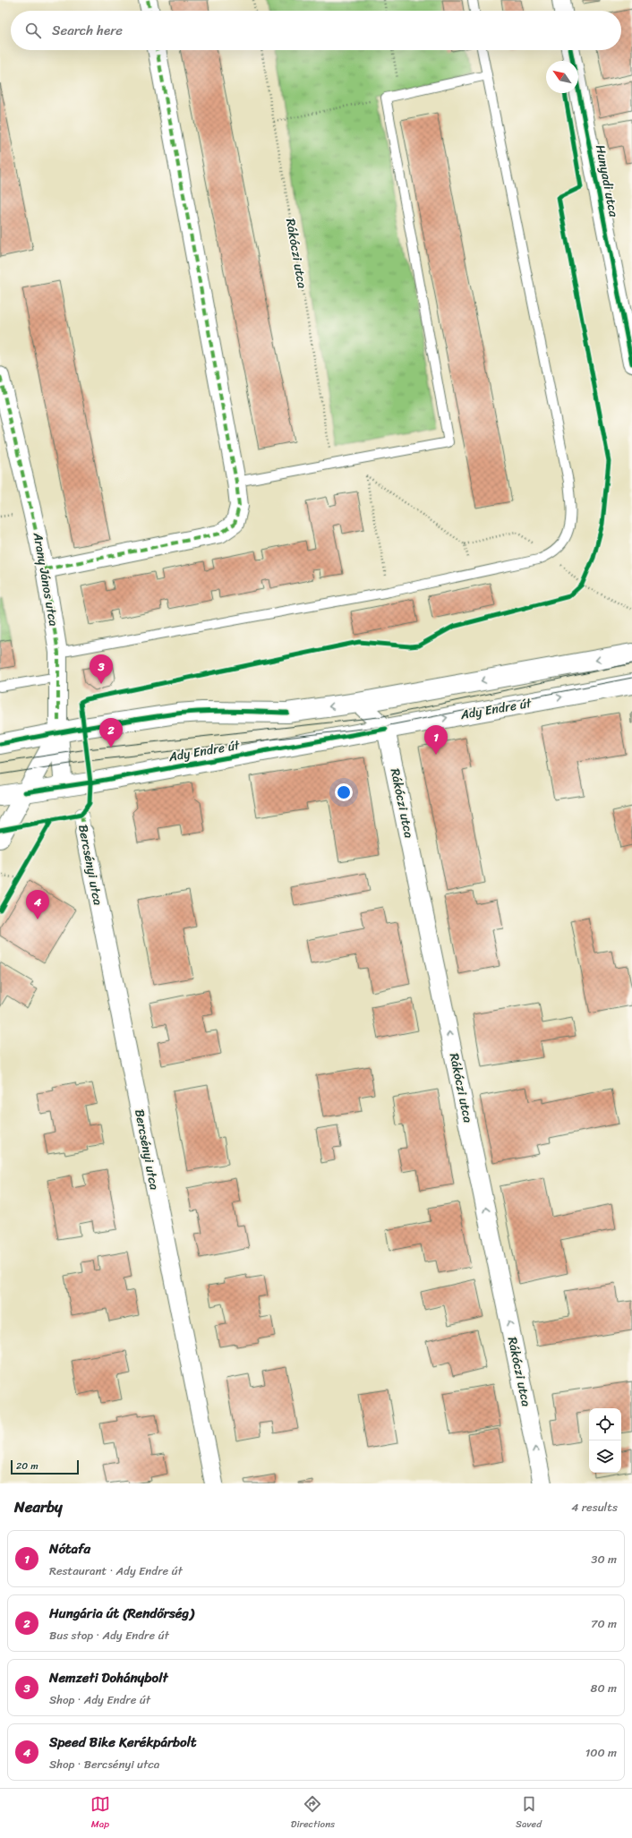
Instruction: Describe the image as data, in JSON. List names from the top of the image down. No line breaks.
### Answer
{"streets":{"street":["Hunyadi utca","Rákóczi utca","Arany János utca","Ady Endre út","Bercsényi utca"]},"crossings":[["Rákóczi utca","Ady Endre út"],["Arany János utca","Ady Endre út"]],"one_way":["Rákóczi utca"],"scale_bar":"20 m","north":"top left","page":{"search":"Search here","pins":["3","2","1","4"],"scale":"20 m","heading":["Nearby","4 results"],"list":[{"mark":"1","name":"Nótafa","note":"Restaurant · Ady Endre út","value":"30 m"},{"mark":"2","name":"Hungária út (Rendőrség)","note":"Bus stop · Ady Endre út","value":"70 m"},{"mark":"3","name":"Nemzeti Dohánybolt","note":"Shop · Ady Endre út","value":"80 m"},{"mark":"4","name":"Speed Bike Kerékpárbolt","note":"Shop · Bercsényi utca","value":"100 m"}],"nav":["Map","Directions","Saved"]}}
